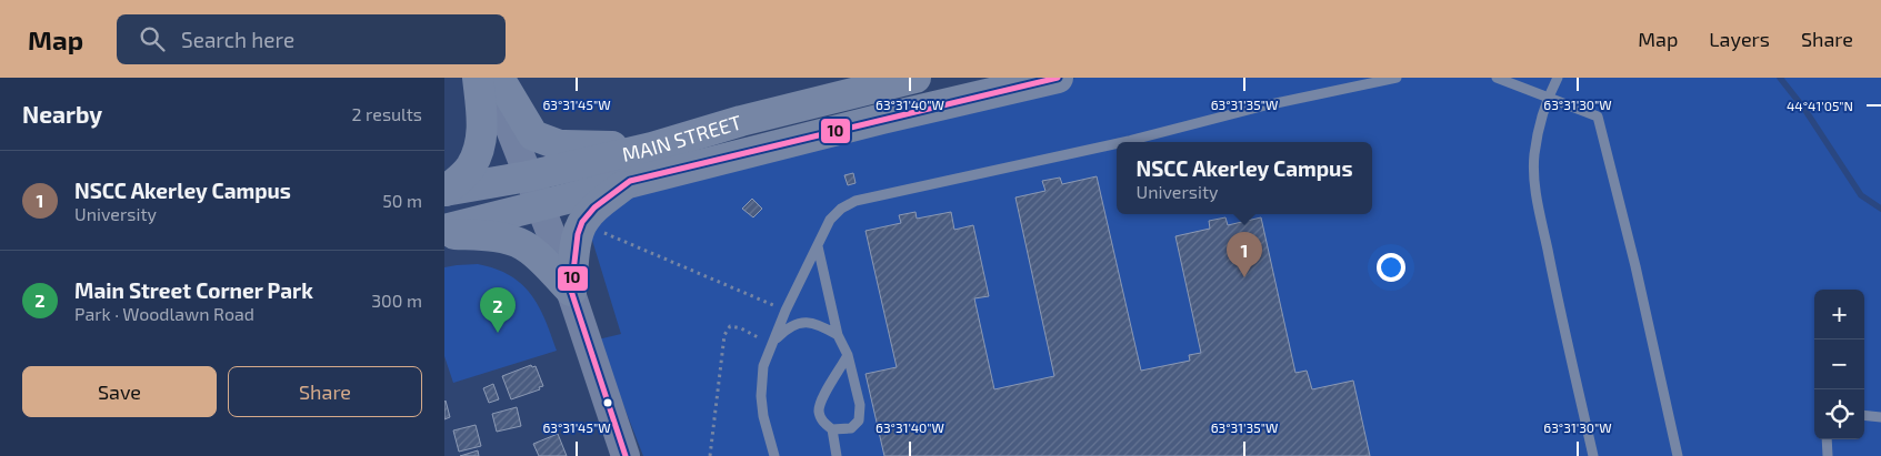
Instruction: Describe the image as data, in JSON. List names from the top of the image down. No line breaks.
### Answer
{"streets":{"main road":["MAIN STREET"]},"lines":["transit line 10"],"page":{"header":"Map","search":"Search here","nav":["Map","Layers","Share"],"heading":["Nearby","2 results"],"popup":["NSCC Akerley Campus","University"],"list":[{"mark":"1","name":"NSCC Akerley Campus","note":"University","value":"50 m"},{"mark":"2","name":"Main Street Corner Park","note":"Park · Woodlawn Road","value":"300 m"}],"pins":["1","2"],"map_buttons":["+","−"],"buttons":["Save","Share"]},"coordinates":["63°31'45\"W","63°31'40\"W","63°31'35\"W","63°31'30\"W","44°41'05\"N"]}
